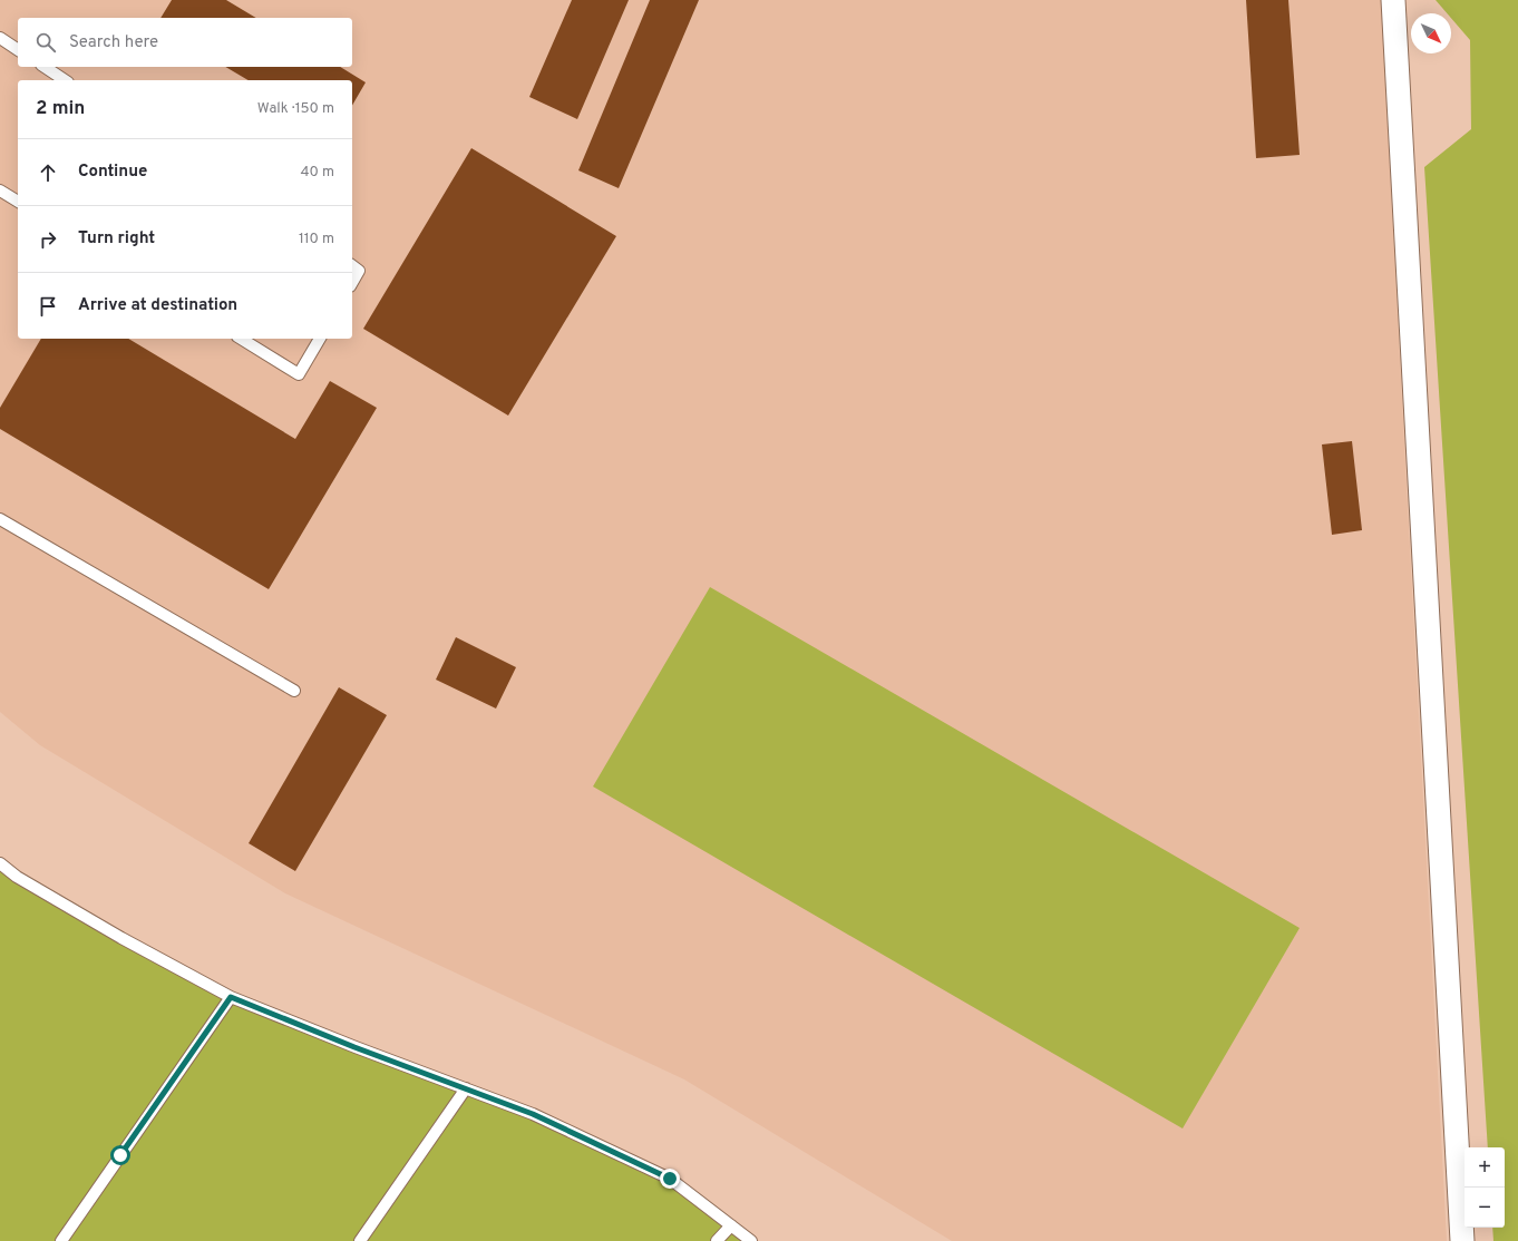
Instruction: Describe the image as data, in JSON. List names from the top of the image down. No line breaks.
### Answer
{"north":"bottom right","page":{"search":"Search here","heading":["2 min","Walk · 150 m"],"list":[["Continue","40 m"],["Turn right","110 m"],"Arrive at destination"],"map_buttons":["+","−"]}}
